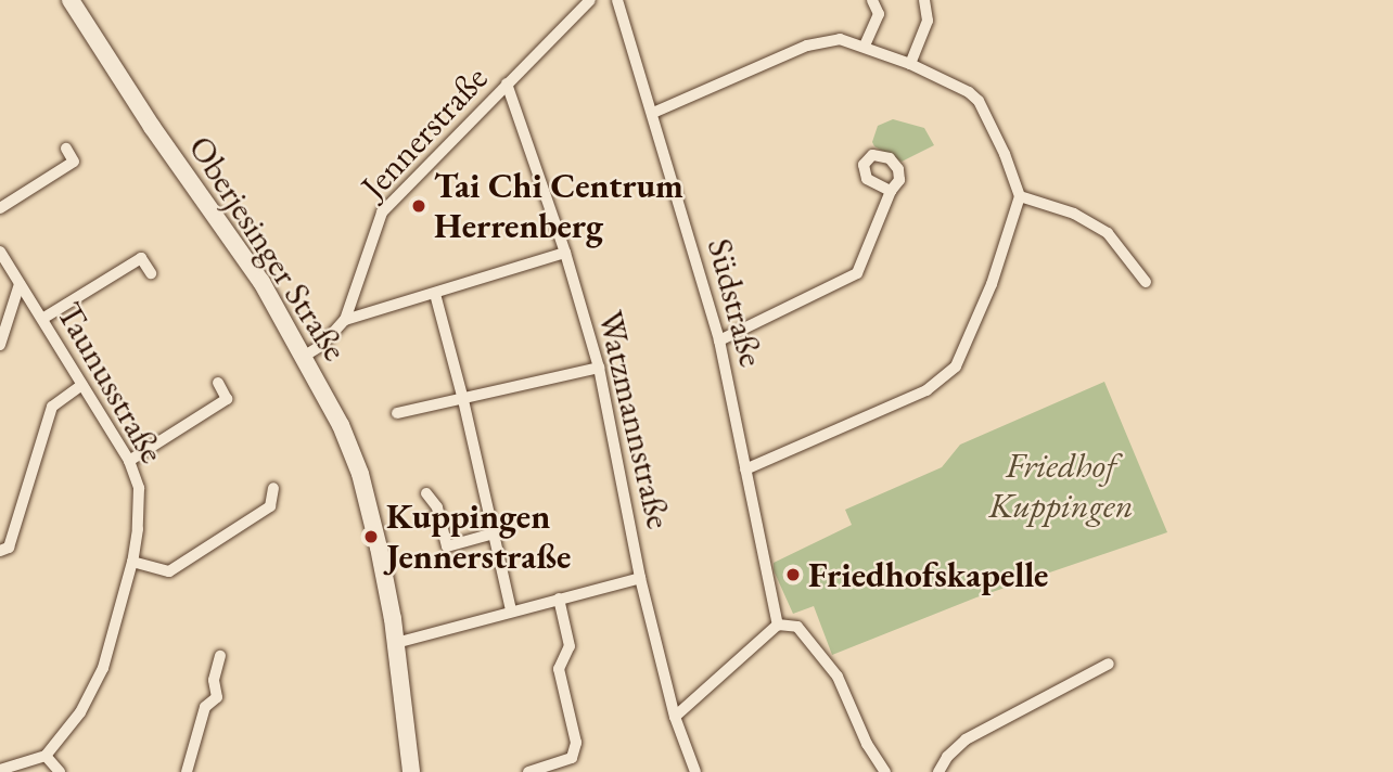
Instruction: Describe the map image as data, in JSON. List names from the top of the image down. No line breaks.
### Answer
{"streets":{"main road":["Oberjesinger Straße"],"street":["Jennerstraße","Südstraße","Taunusstraße","Watzmannstraße"]},"crossings":[["Jennerstraße","Oberjesinger Straße"],["Jennerstraße","Watzmannstraße"]],"parks":["Friedhof Kuppingen"],"places":["Tai Chi Centrum Herrenberg","Kuppingen Jennerstraße","Friedhofskapelle"]}
